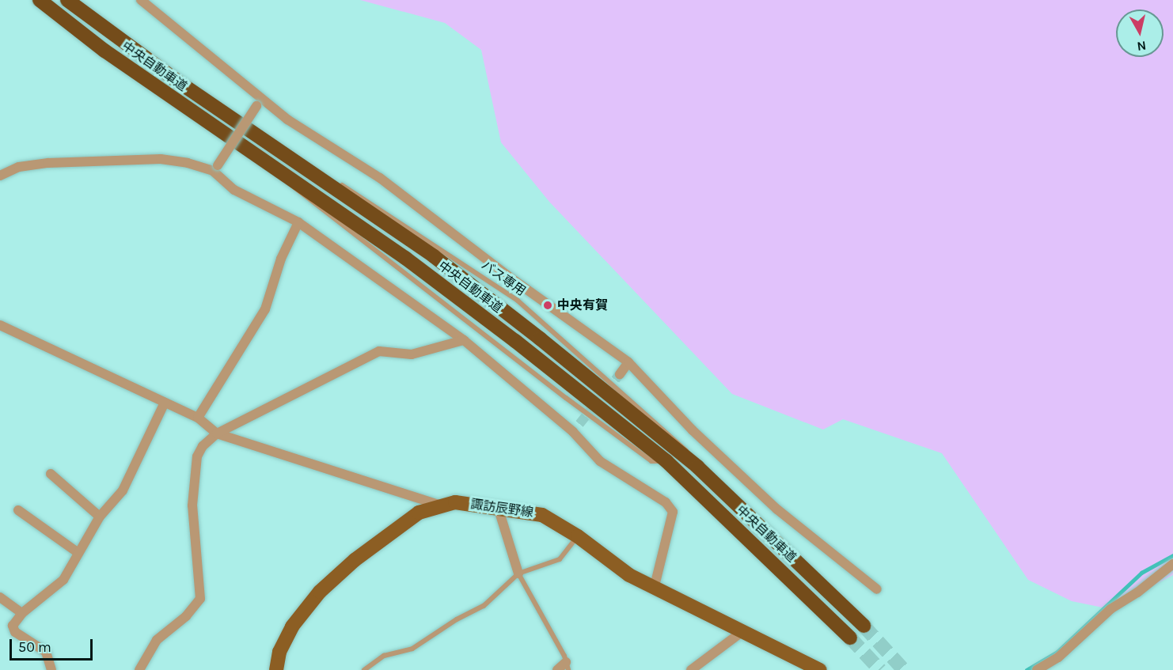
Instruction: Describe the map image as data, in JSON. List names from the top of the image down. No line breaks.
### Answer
{"streets":{"highway":["中央自動車道"],"main road":["諏訪辰野線"]},"places":["中央有賀"],"scale_bar":"50 m","north":"bottom"}
